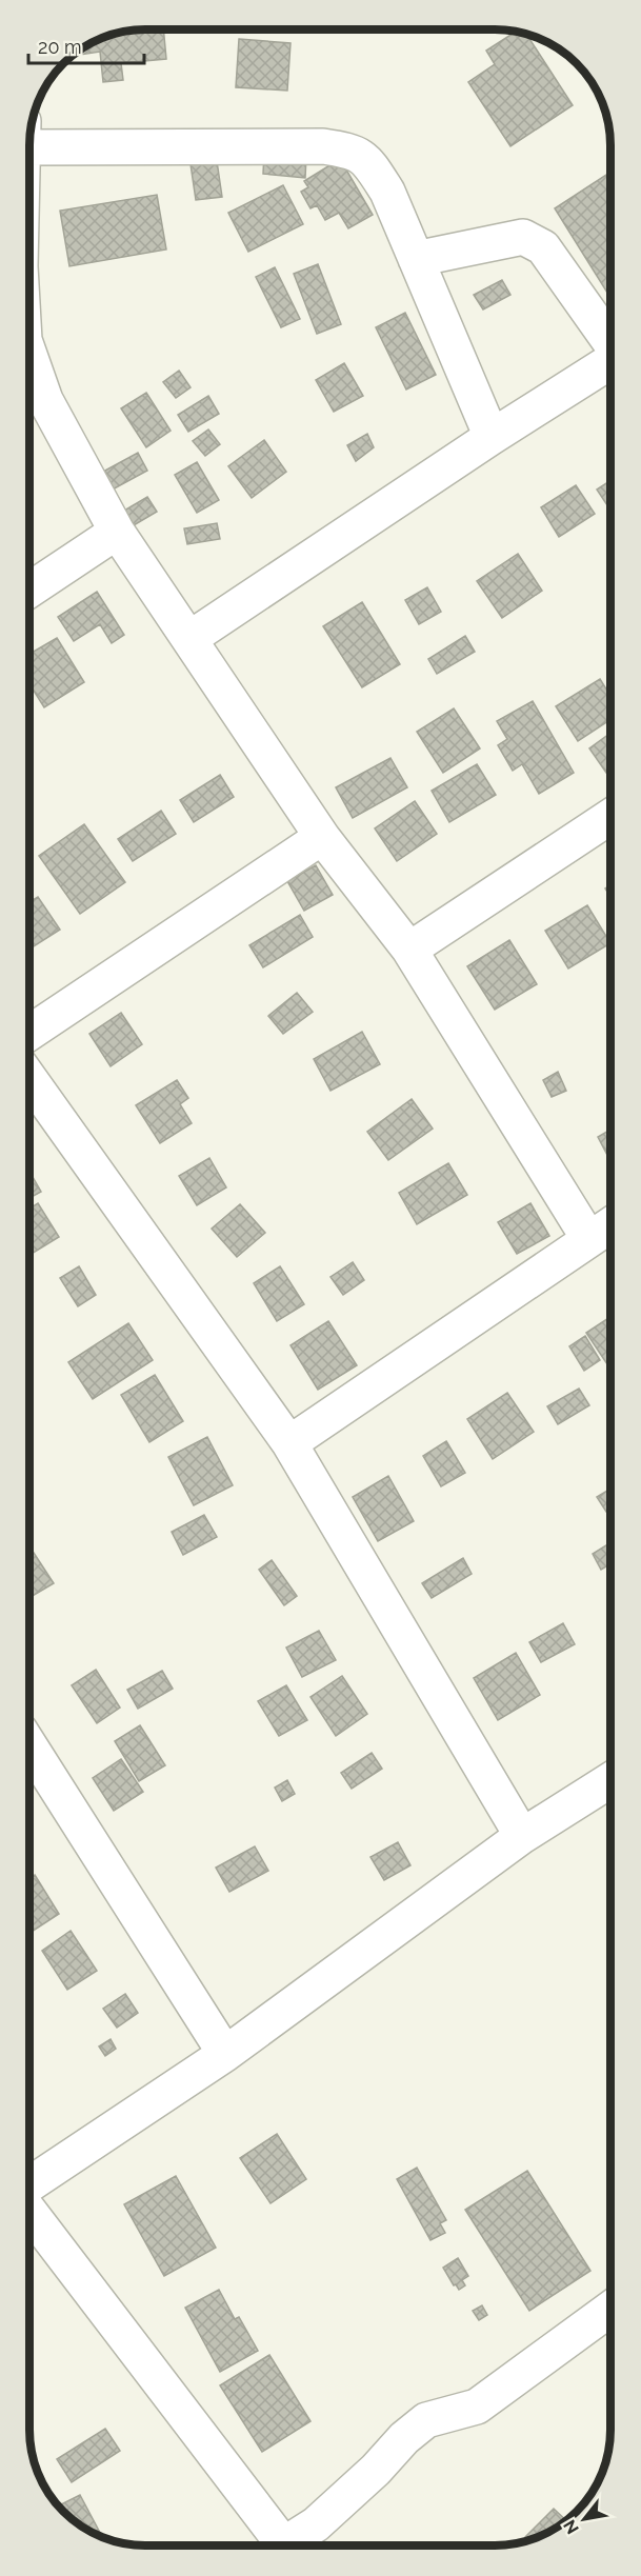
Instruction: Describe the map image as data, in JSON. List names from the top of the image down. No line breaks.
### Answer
{"scale_bar":"20 m","north":"bottom left"}
